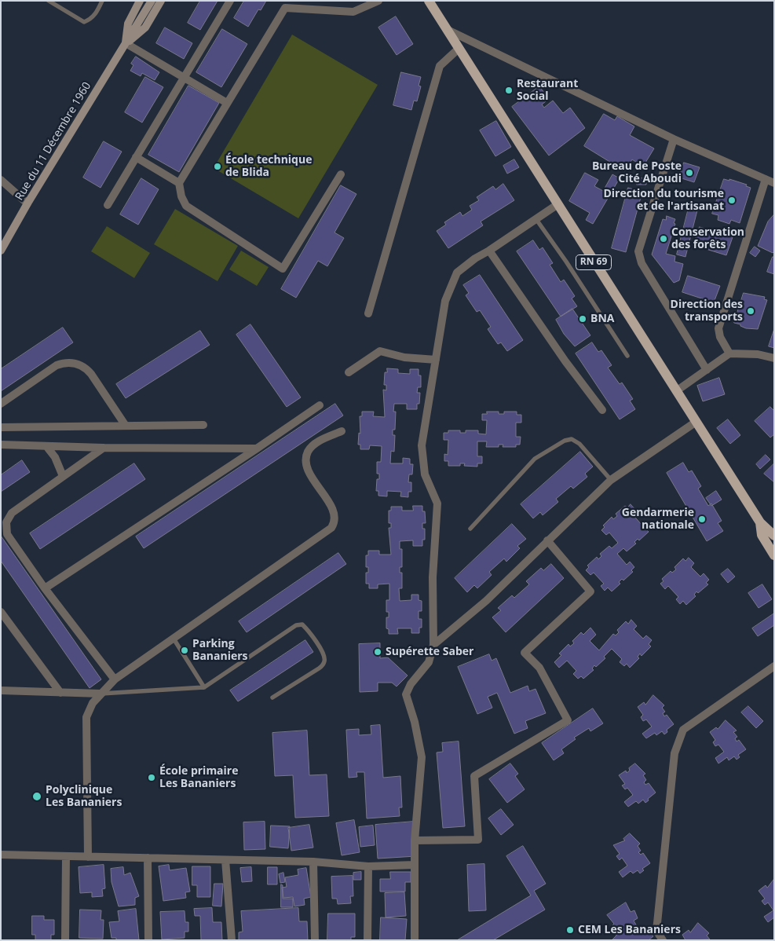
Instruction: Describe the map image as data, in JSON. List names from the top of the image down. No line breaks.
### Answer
{"streets":{"main road":["Rue du 11 Décembre 1960","RN 69"]},"places":["Restaurant Social","École technique de Blida","Bureau de Poste Cité Aboudi","Direction du tourisme et de l'artisanat","Conservation des forêts","Direction des transports","BNA","Gendarmerie nationale","Parking Bananiers","Supérette Saber","École primaire Les Bananiers","Polyclinique Les Bananiers","CEM Les Bananiers"]}
